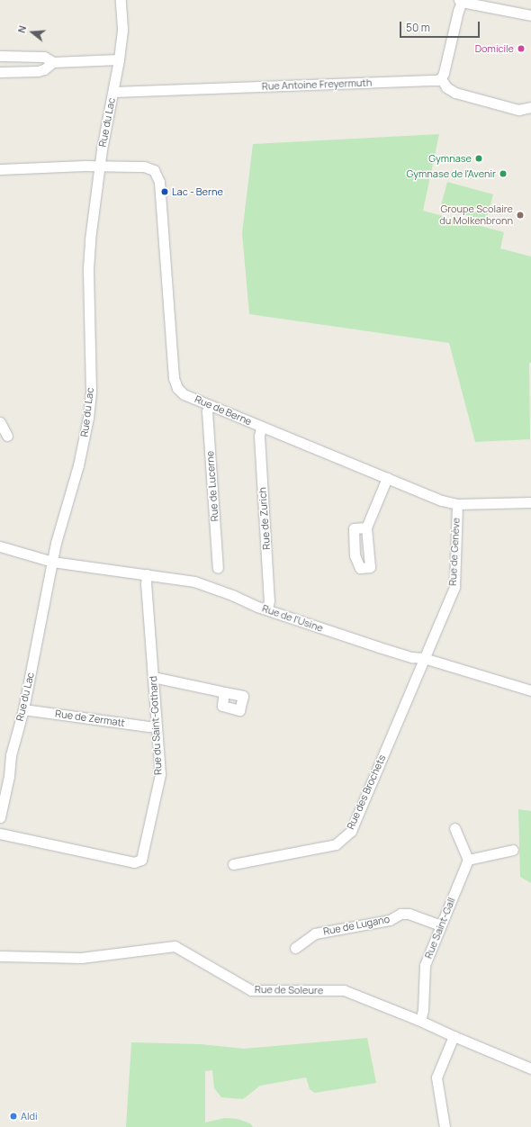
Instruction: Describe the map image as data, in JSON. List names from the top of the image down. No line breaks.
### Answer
{"streets":{"street":["Rue Antoine Freyermuth","Rue du Lac","Rue de Berne","Rue de Lucerne","Rue de Zurich","Rue de Genève","Rue de l'Usine","Rue de Zermatt","Rue du Saint-Gothard","Rue des Brochets","Rue de Lugano","Rue Saint-Gall","Rue de Soleure"]},"crossings":[["Rue Antoine Freyermuth","Rue du Lac"],["Rue du Lac","Rue de Berne"],["Rue du Lac","Rue de l'Usine"],["Rue du Lac","Rue de Zermatt"],["Rue de Berne","Rue de Lucerne"],["Rue de Berne","Rue de Zurich"],["Rue de Berne","Rue de Genève"],["Rue de Zurich","Rue de l'Usine"],["Rue de Genève","Rue de l'Usine"],["Rue de Genève","Rue des Brochets"],["Rue de l'Usine","Rue du Saint-Gothard"],["Rue de l'Usine","Rue des Brochets"],["Rue de Zermatt","Rue du Saint-Gothard"],["Rue de Lugano","Rue Saint-Gall"],["Rue Saint-Gall","Rue de Soleure"]],"places":["Domicile","Gymnase","Gymnase de l'Avenir","Lac - Berne","Groupe Scolaire du Molkenbronn","Aldi"],"scale_bar":"50 m","north":"left"}
